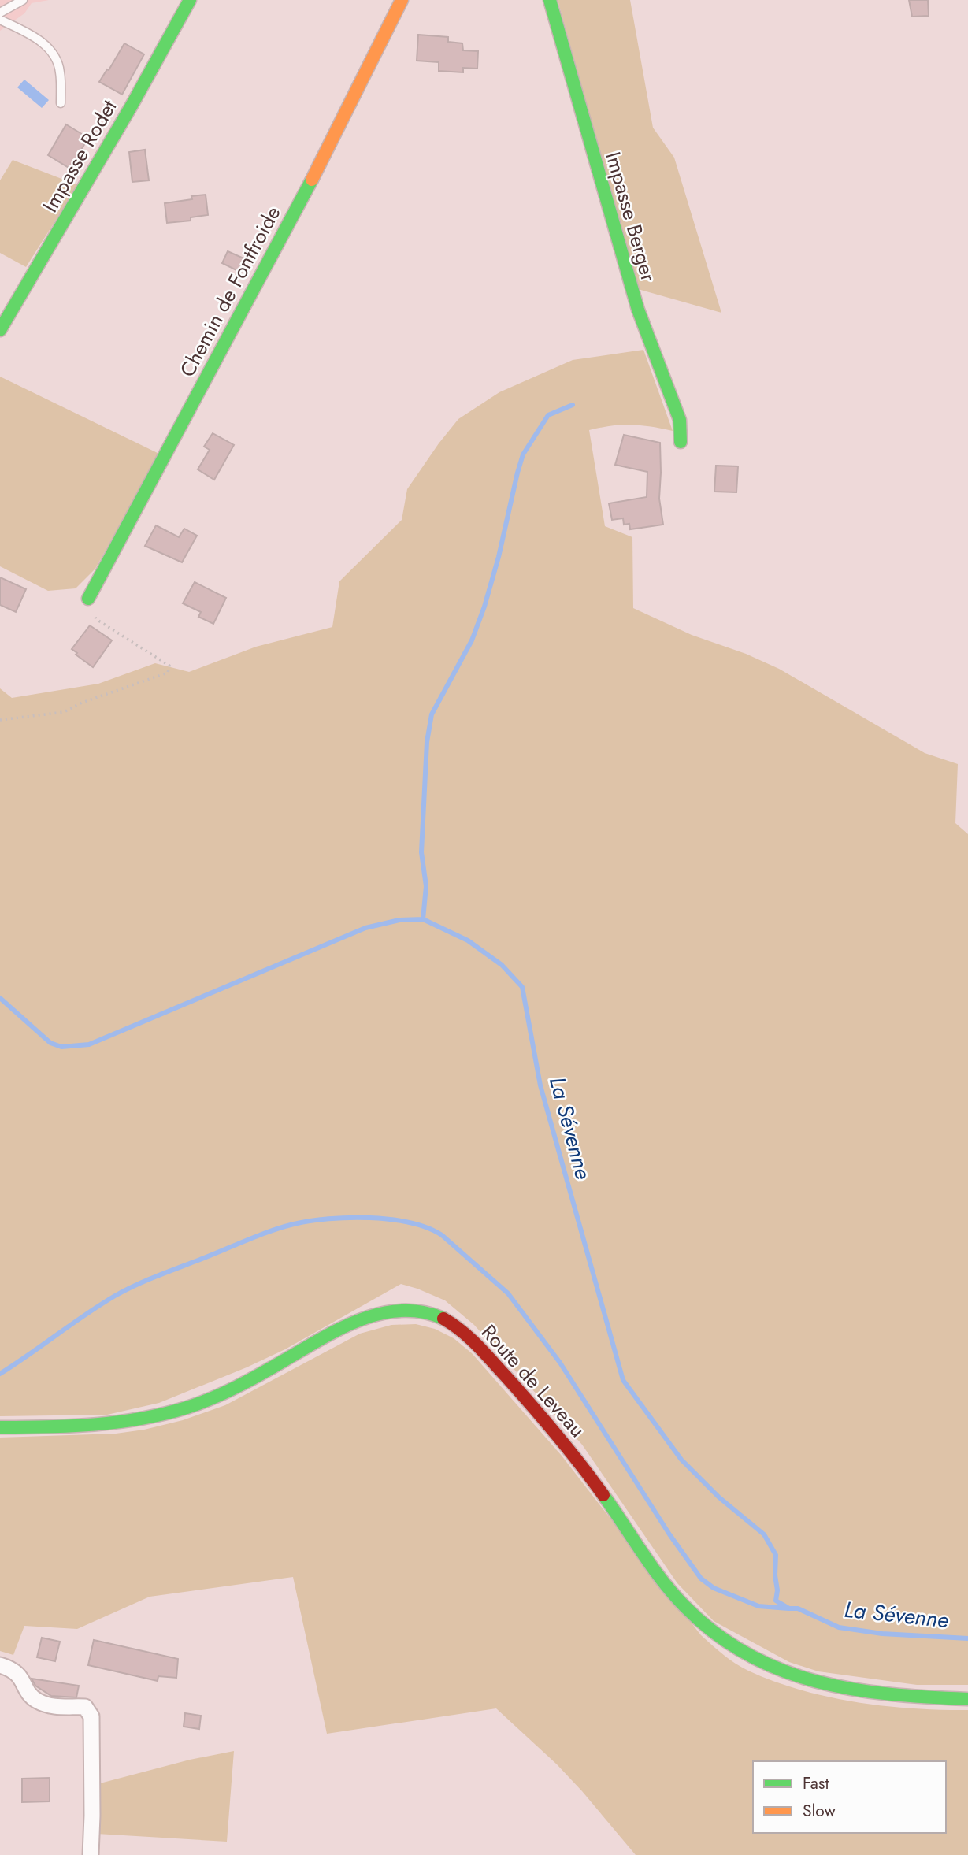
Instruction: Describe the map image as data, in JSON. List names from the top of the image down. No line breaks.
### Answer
{"streets":{"street":["Impasse Rodet","Impasse Berger","Chemin de Fontfroide","Route de Leveau"]},"water":["La Sévenne"],"legend":["Fast","Slow"]}
